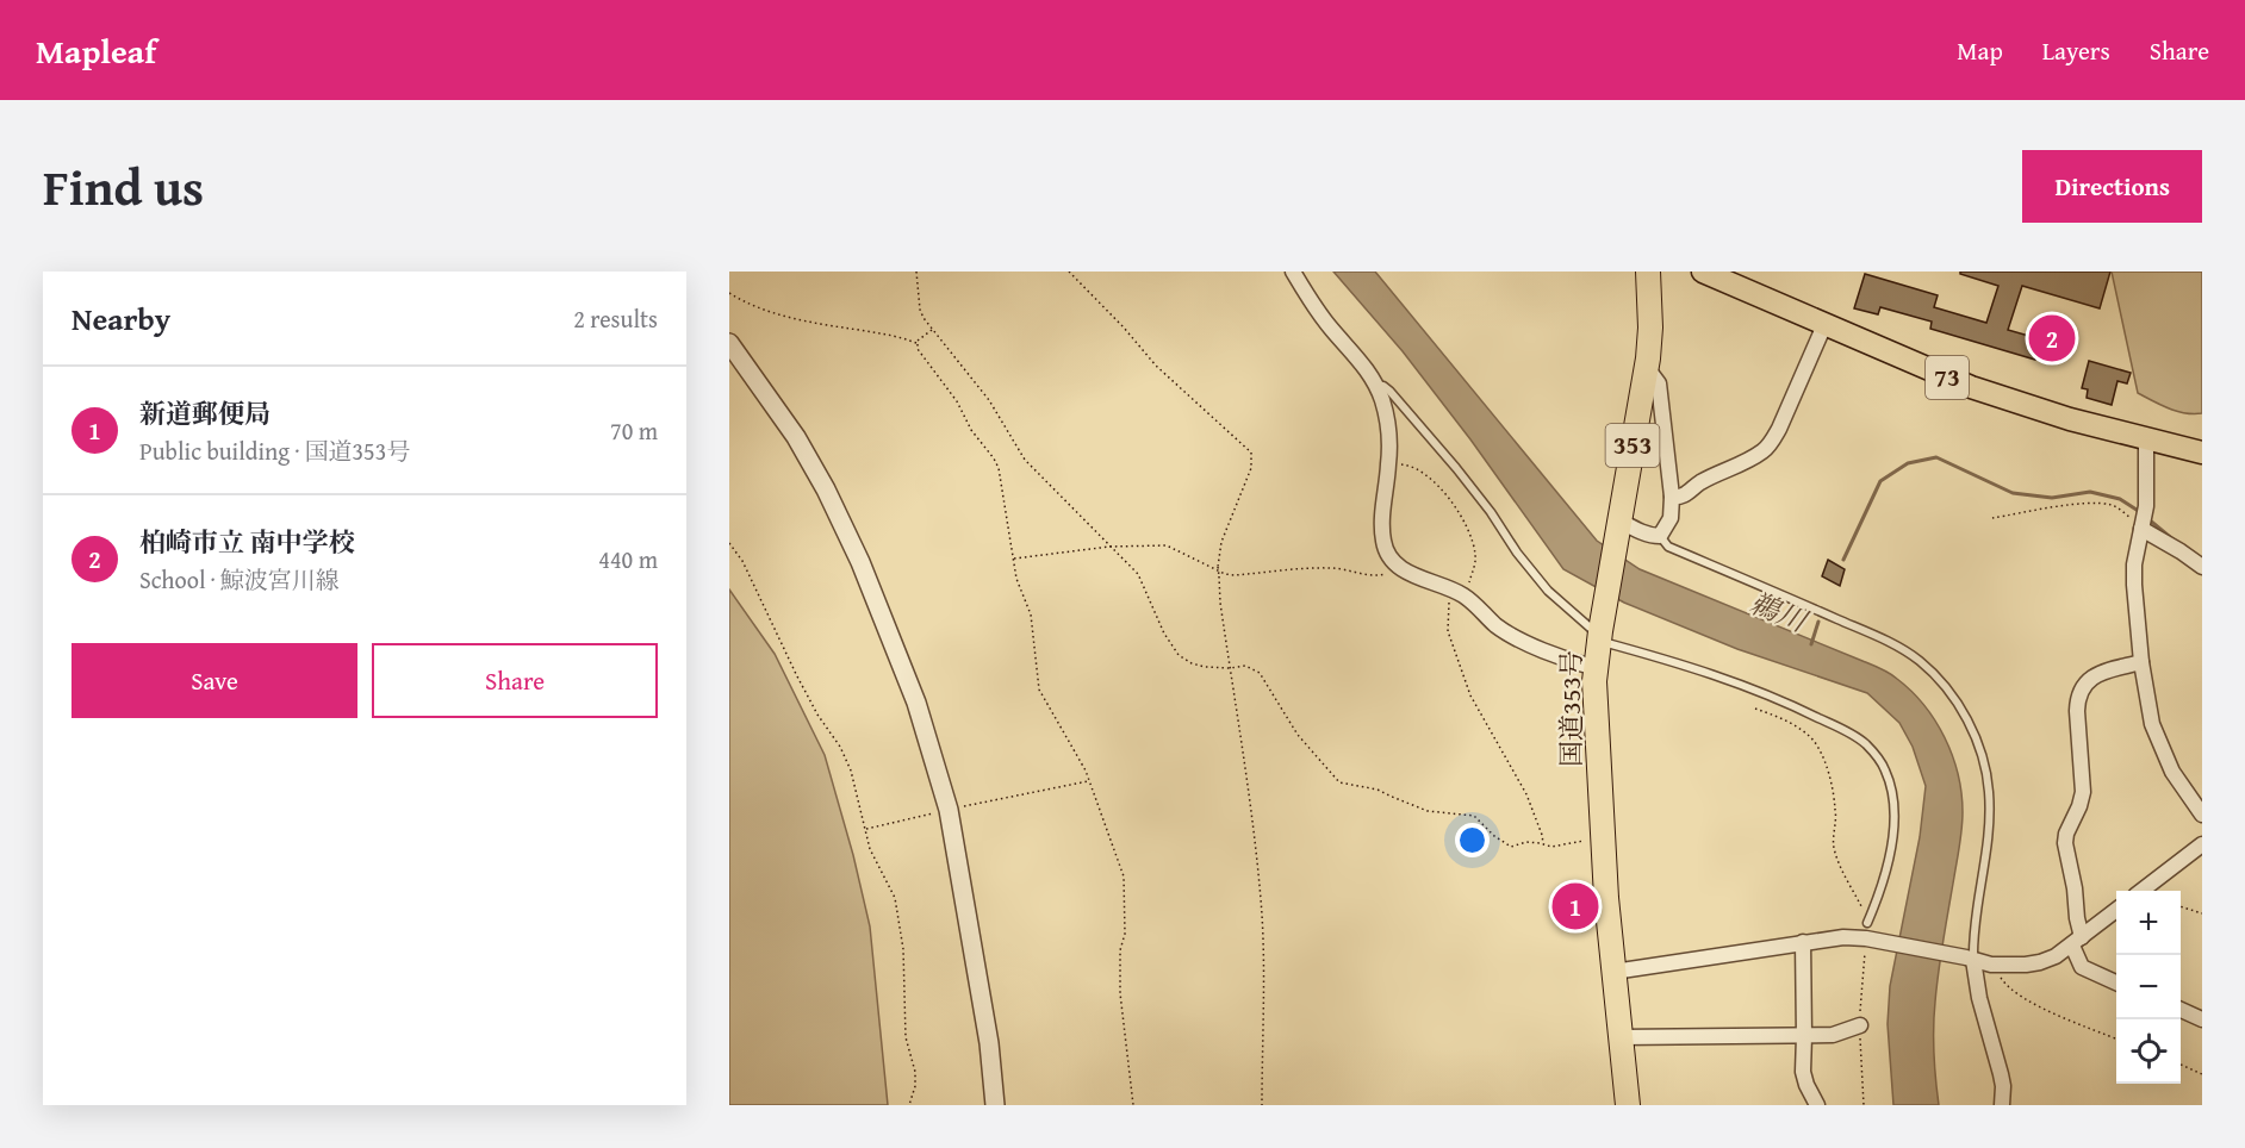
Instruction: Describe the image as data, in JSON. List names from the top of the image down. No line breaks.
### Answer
{"streets":{"highway":["353","国道353号"],"main road":["73"]},"water":["鵜川"],"page":{"header":"Mapleaf","nav":["Map","Layers","Share"],"title":"Find us","buttons":["Directions",["Save","Share"]],"heading":["Nearby","2 results"],"pins":["2","1"],"list":[{"mark":"1","name":"新道郵便局","note":"Public building · 国道353号","value":"70 m"},{"mark":"2","name":"柏崎市立 南中学校","note":"School · 鯨波宮川線","value":"440 m"}],"map_buttons":["+","−"]}}
